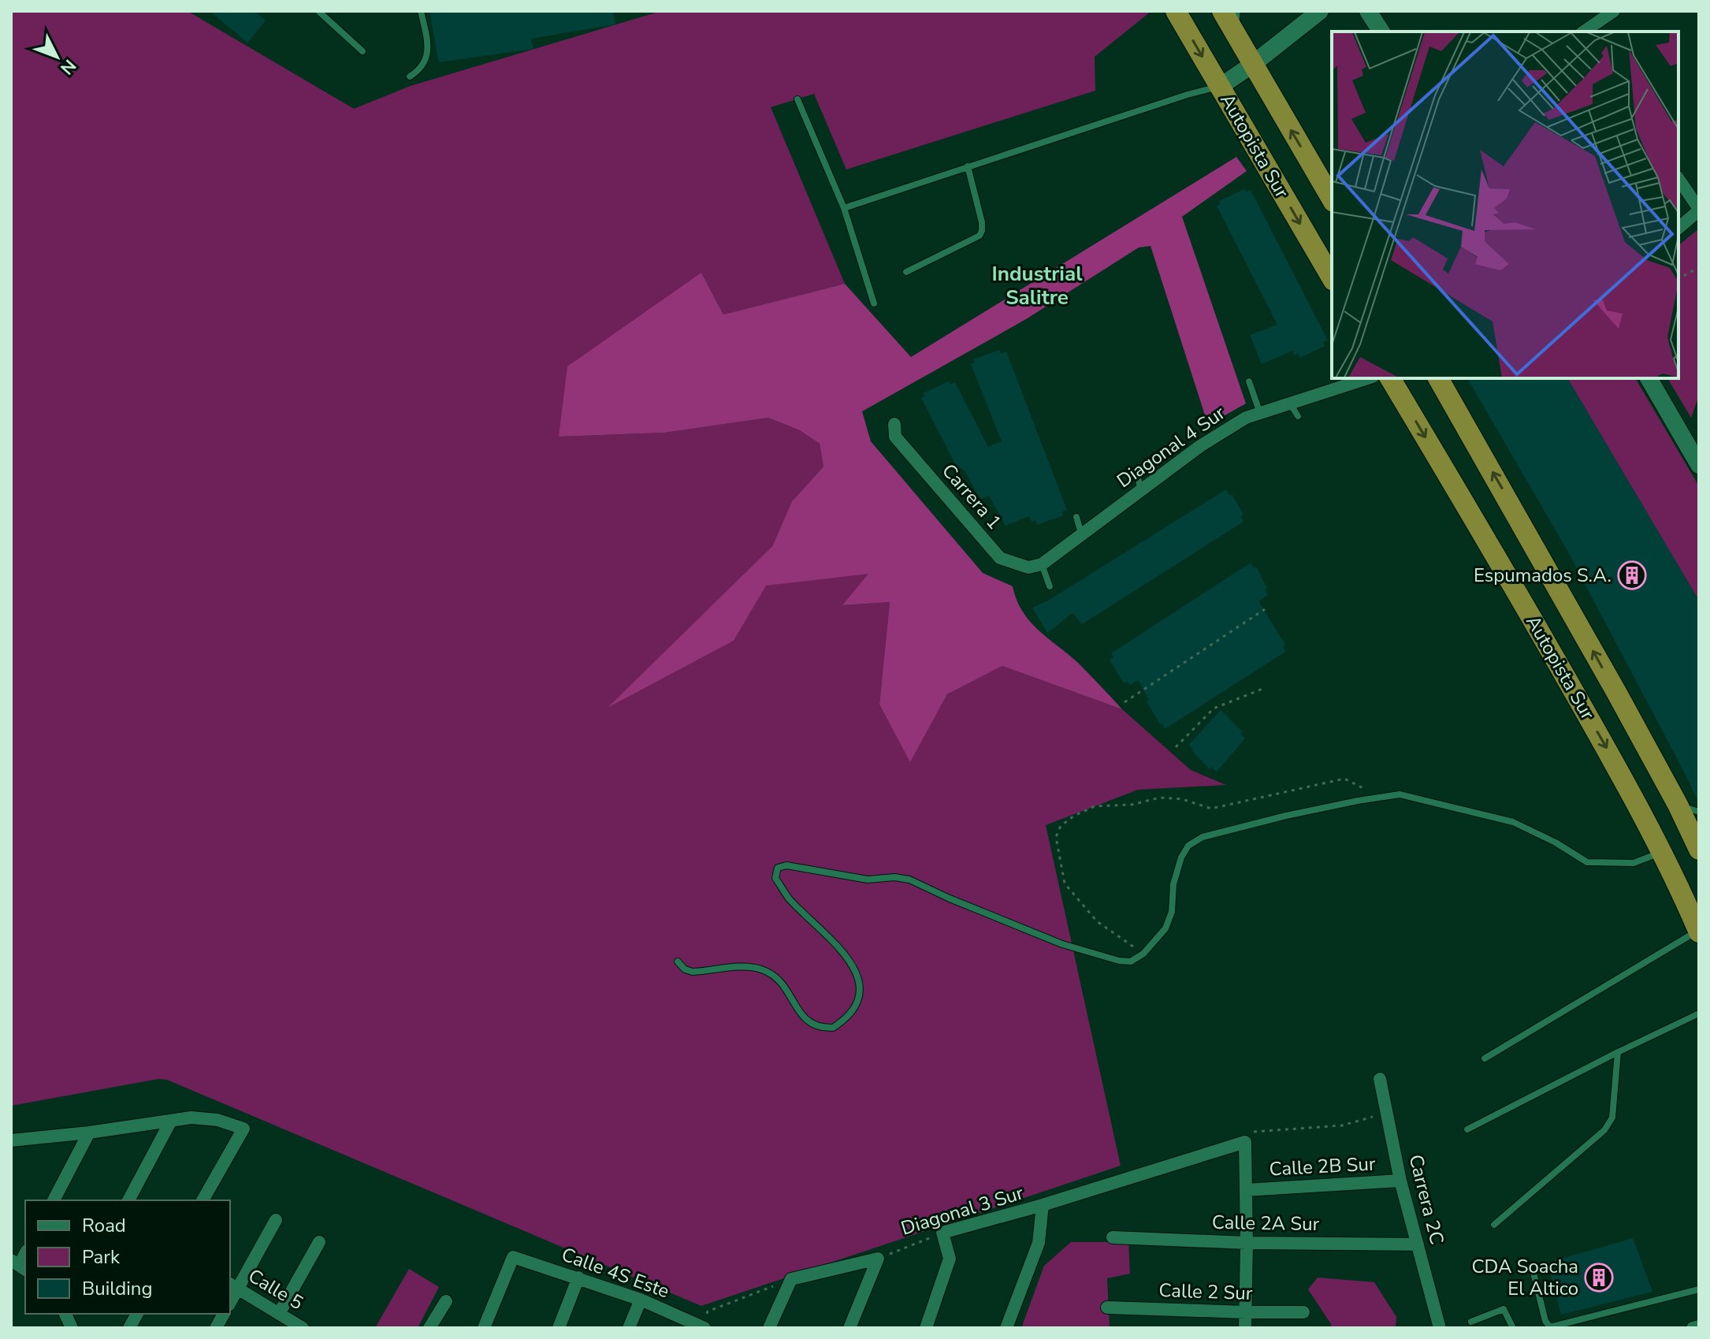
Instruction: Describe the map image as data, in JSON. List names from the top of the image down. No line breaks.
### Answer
{"streets":{"highway":["Autopista Sur"],"street":["Diagonal 4 Sur","Carrera 1","Calle 2B Sur","Carrera 2C","Diagonal 3 Sur","Calle 2A Sur","Calle 4S Este","Calle 5","Calle 2 Sur"]},"crossings":[["Diagonal 4 Sur","Carrera 1"],["Calle 2B Sur","Carrera 2C"],["Carrera 2C","Calle 2A Sur"]],"districts":["Industrial Salitre"],"places":{"building":["Espumados S.A.","CDA Soacha El Altico"]},"legend":["Road","Park","Building"],"north":"bottom right"}
